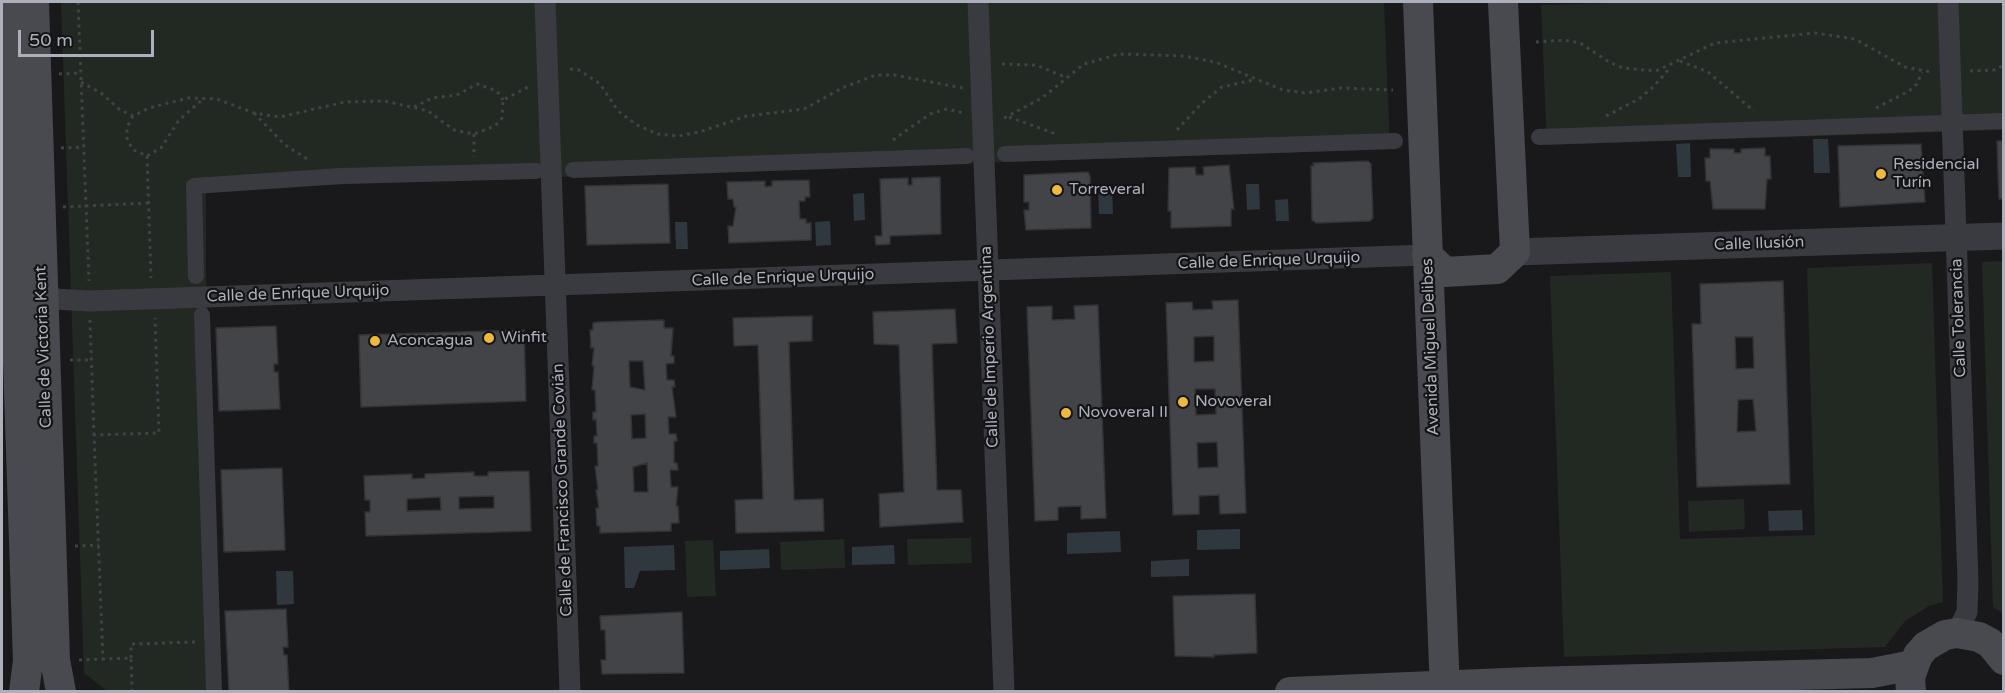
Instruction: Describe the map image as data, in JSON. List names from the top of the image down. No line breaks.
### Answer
{"streets":{"main road":["Calle de Victoria Kent","Avenida Miguel Delibes"],"street":["Calle Ilusión","Calle de Enrique Urquijo","Calle Tolerancia","Calle de Imperio Argentina","Calle de Francisco Grande Covián"]},"crossings":[["Calle Ilusión","Calle Tolerancia"],["Calle de Enrique Urquijo","Calle de Victoria Kent"],["Calle de Enrique Urquijo","Calle de Imperio Argentina"],["Calle de Enrique Urquijo","Avenida Miguel Delibes"],["Calle de Enrique Urquijo","Calle de Francisco Grande Covián"]],"places":["Residencial Turín","Torreveral","Winfit","Aconcagua","Novoveral","Novoveral II"],"scale_bar":"50 m"}
